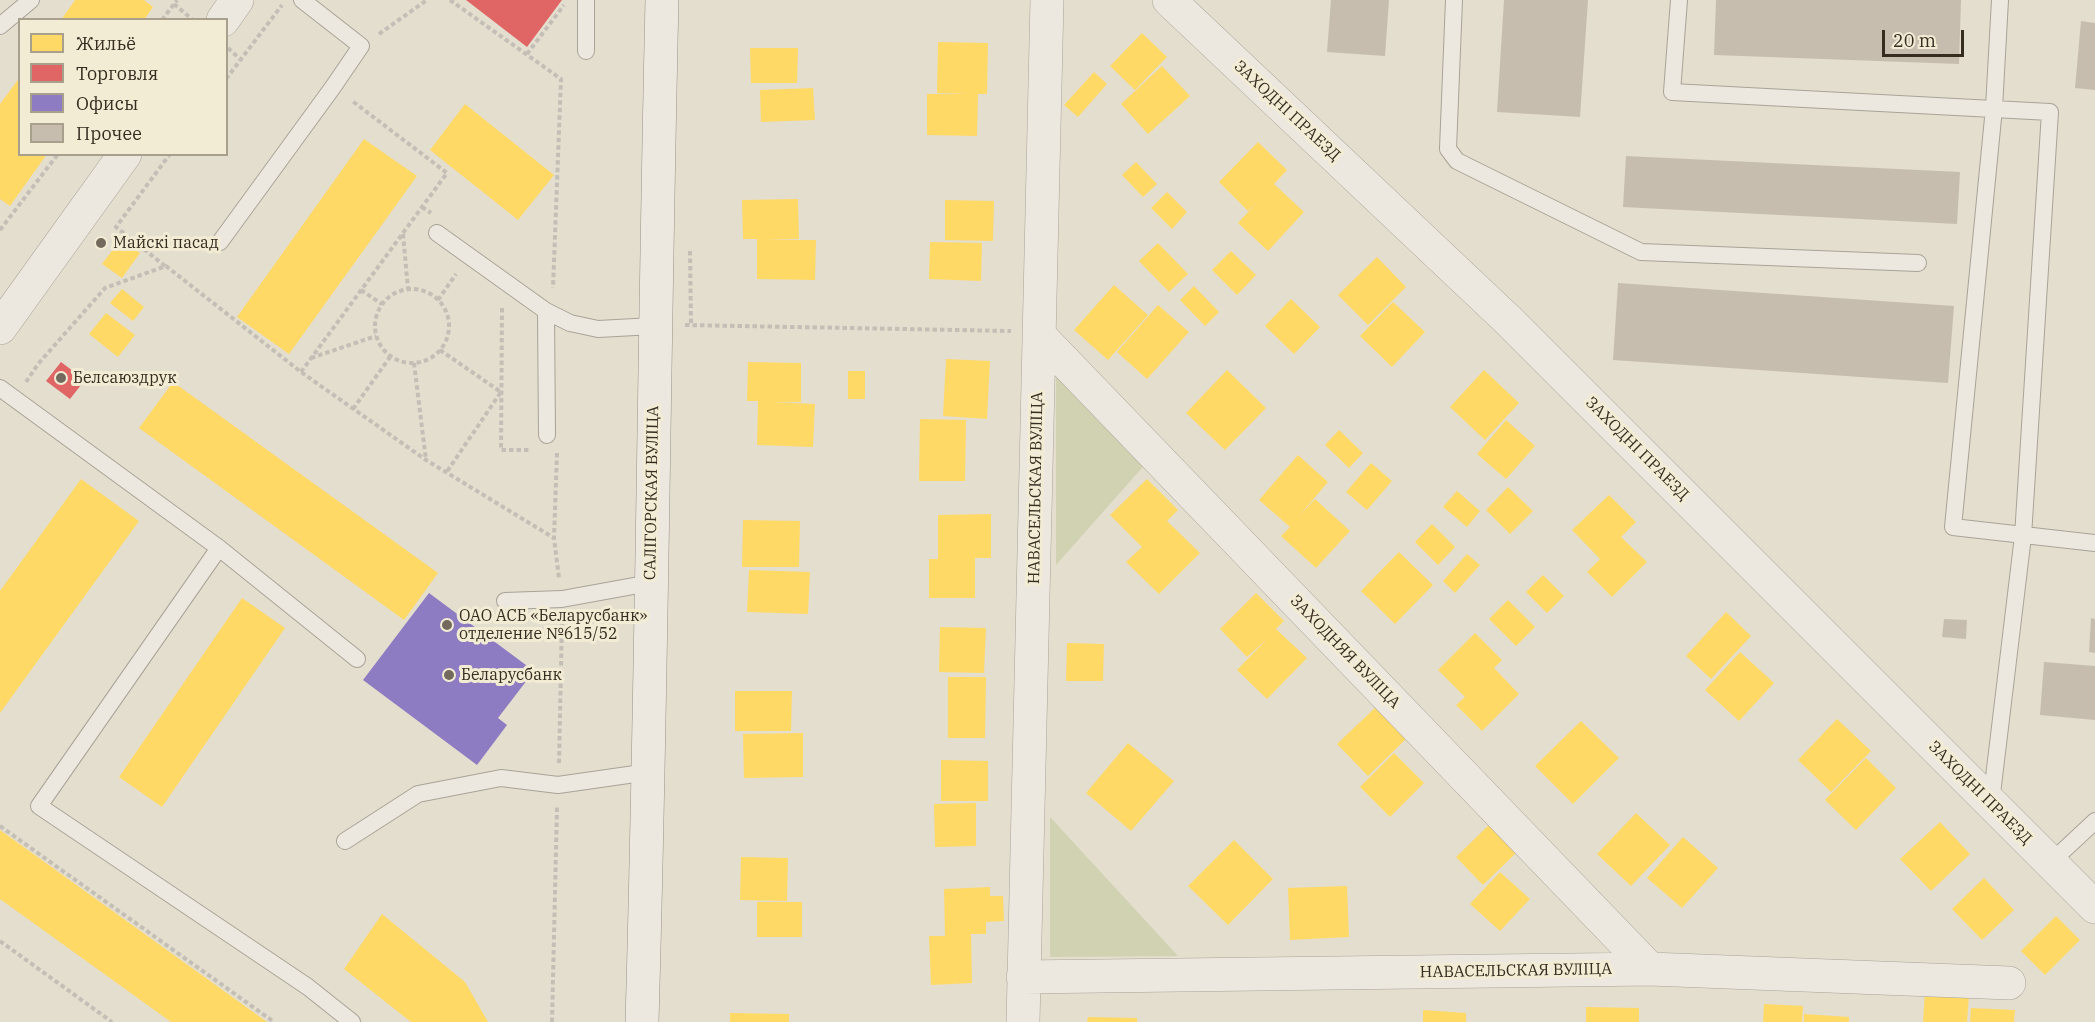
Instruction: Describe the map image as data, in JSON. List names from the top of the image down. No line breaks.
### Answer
{"streets":{"street":["ЗАХОДНІ ПРАЕЗД","НАВАСЕЛЬСКАЯ ВУЛІЦА","САЛІГОРСКАЯ ВУЛІЦА","ЗАХОДНЯЯ ВУЛІЦА"]},"crossings":[["НАВАСЕЛЬСКАЯ ВУЛІЦА","ЗАХОДНЯЯ ВУЛІЦА"]],"places":["Майскі пасад","Белсаюздрук","ОАО АСБ «Беларусбанк» отделение №615/52","Беларусбанк"],"legend":["Жильё","Торговля","Офисы","Прочее"],"scale_bar":"20 m"}
